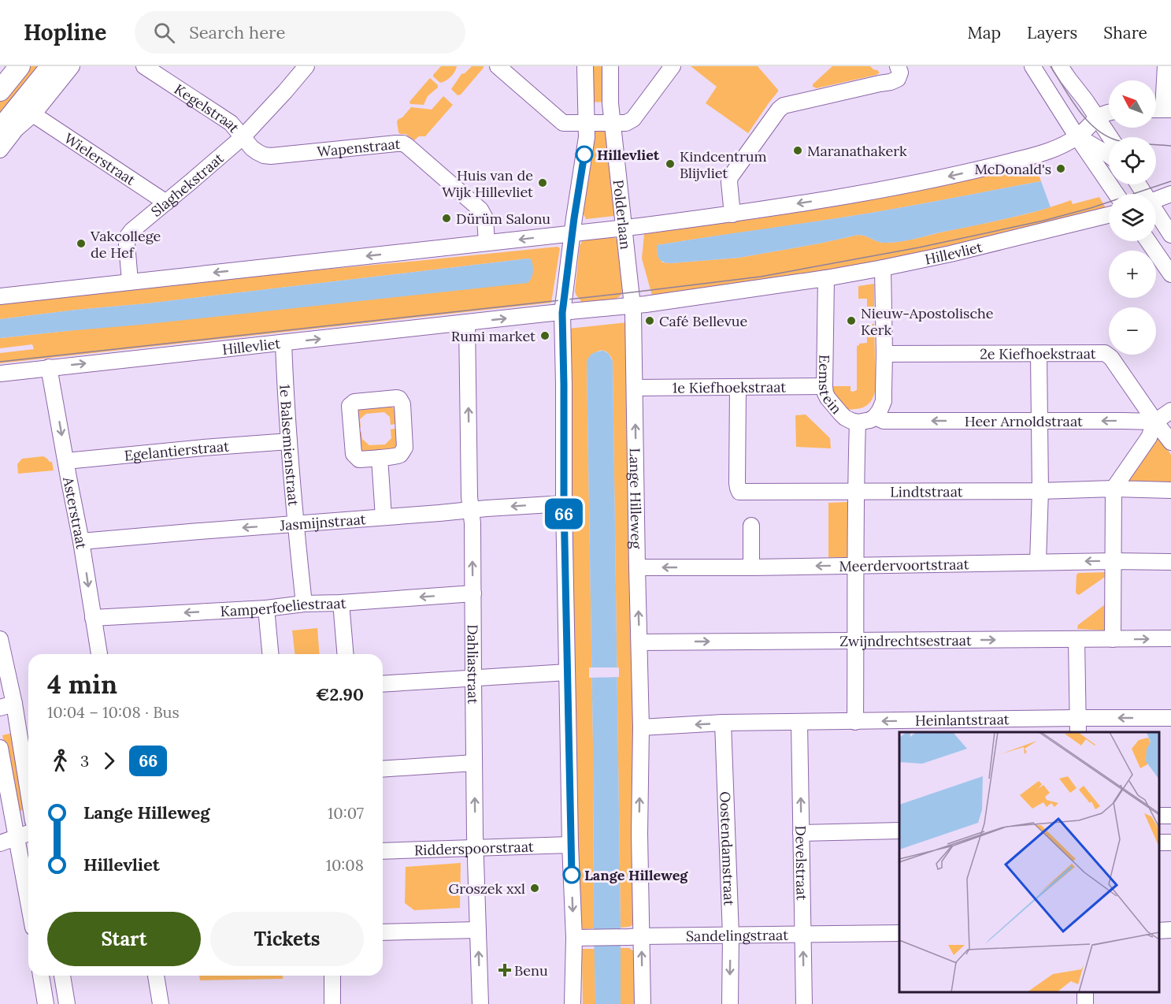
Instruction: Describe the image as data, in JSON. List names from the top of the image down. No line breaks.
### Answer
{"streets":{"street":["Kegelstraat","Wapenstraat","Wielerstraat","Slaghekstraat","Polderlaan","Hillevliet","2e Kiefhoekstraat","Eemstein","1e Kiefhoekstraat","Heer Arnoldstraat","1e Balsemienstraat","Egelantierstraat","Lindtstraat","Lange Hilleweg","Asterstraat","Jasmijnstraat","Meerdervoortstraat","Kamperfoeliestraat","Zwijndrechtsestraat","Dahliastraat","Heinlantstraat","Ridderspoorstraat","Oostendamstraat","Develstraat","Sandelingstraat"]},"crossings":[["Kegelstraat","Wapenstraat"],["Kegelstraat","Slaghekstraat"],["Wapenstraat","Slaghekstraat"],["Wielerstraat","Slaghekstraat"],["Polderlaan","Hillevliet"],["Polderlaan","Lange Hilleweg"],["Hillevliet","Eemstein"],["Hillevliet","1e Balsemienstraat"],["Hillevliet","Lange Hilleweg"],["Hillevliet","Asterstraat"],["Hillevliet","Dahliastraat"],["2e Kiefhoekstraat","Heer Arnoldstraat"],["Eemstein","1e Kiefhoekstraat"],["Eemstein","Heer Arnoldstraat"],["1e Kiefhoekstraat","Lindtstraat"],["1e Kiefhoekstraat","Lange Hilleweg"],["1e Balsemienstraat","Egelantierstraat"],["1e Balsemienstraat","Jasmijnstraat"],["1e Balsemienstraat","Kamperfoeliestraat"],["Egelantierstraat","Asterstraat"],["Lange Hilleweg","Meerdervoortstraat"],["Lange Hilleweg","Zwijndrechtsestraat"],["Lange Hilleweg","Heinlantstraat"],["Lange Hilleweg","Sandelingstraat"],["Asterstraat","Jasmijnstraat"],["Asterstraat","Kamperfoeliestraat"],["Jasmijnstraat","Dahliastraat"],["Kamperfoeliestraat","Dahliastraat"],["Dahliastraat","Ridderspoorstraat"],["Heinlantstraat","Oostendamstraat"],["Heinlantstraat","Develstraat"],["Oostendamstraat","Sandelingstraat"],["Develstraat","Sandelingstraat"]],"one_way":["Heer Arnoldstraat","Asterstraat","Jasmijnstraat","Meerdervoortstraat","Zwijndrechtsestraat","Heinlantstraat","Develstraat"],"places":{"other":["Maranathakerk","Hillevliet","Kindcentrum Blijvliet","McDonald's","Huis van de Wijk Hillevliet","Dürüm Salonu","Vakcollege de Hef","Café Bellevue","Nieuw-Apostolische Kerk","Rumi market","Lange Hilleweg","Groszek xxl"],"health":["Benu"]},"lines":["bus line 66"],"north":"top left","page":{"header":"Hopline","search":"Search here","nav":["Map","Layers","Share"],"on_map":"66","map_buttons":["+","−"],"heading":["4 min","10:04 – 10:08 · Bus","€2.90"],"legs":["3","66"],"list":[{"name":"Lange Hilleweg","value":"10:07"},{"name":"Hillevliet","value":"10:08"}],"buttons":["Start","Tickets"]}}
